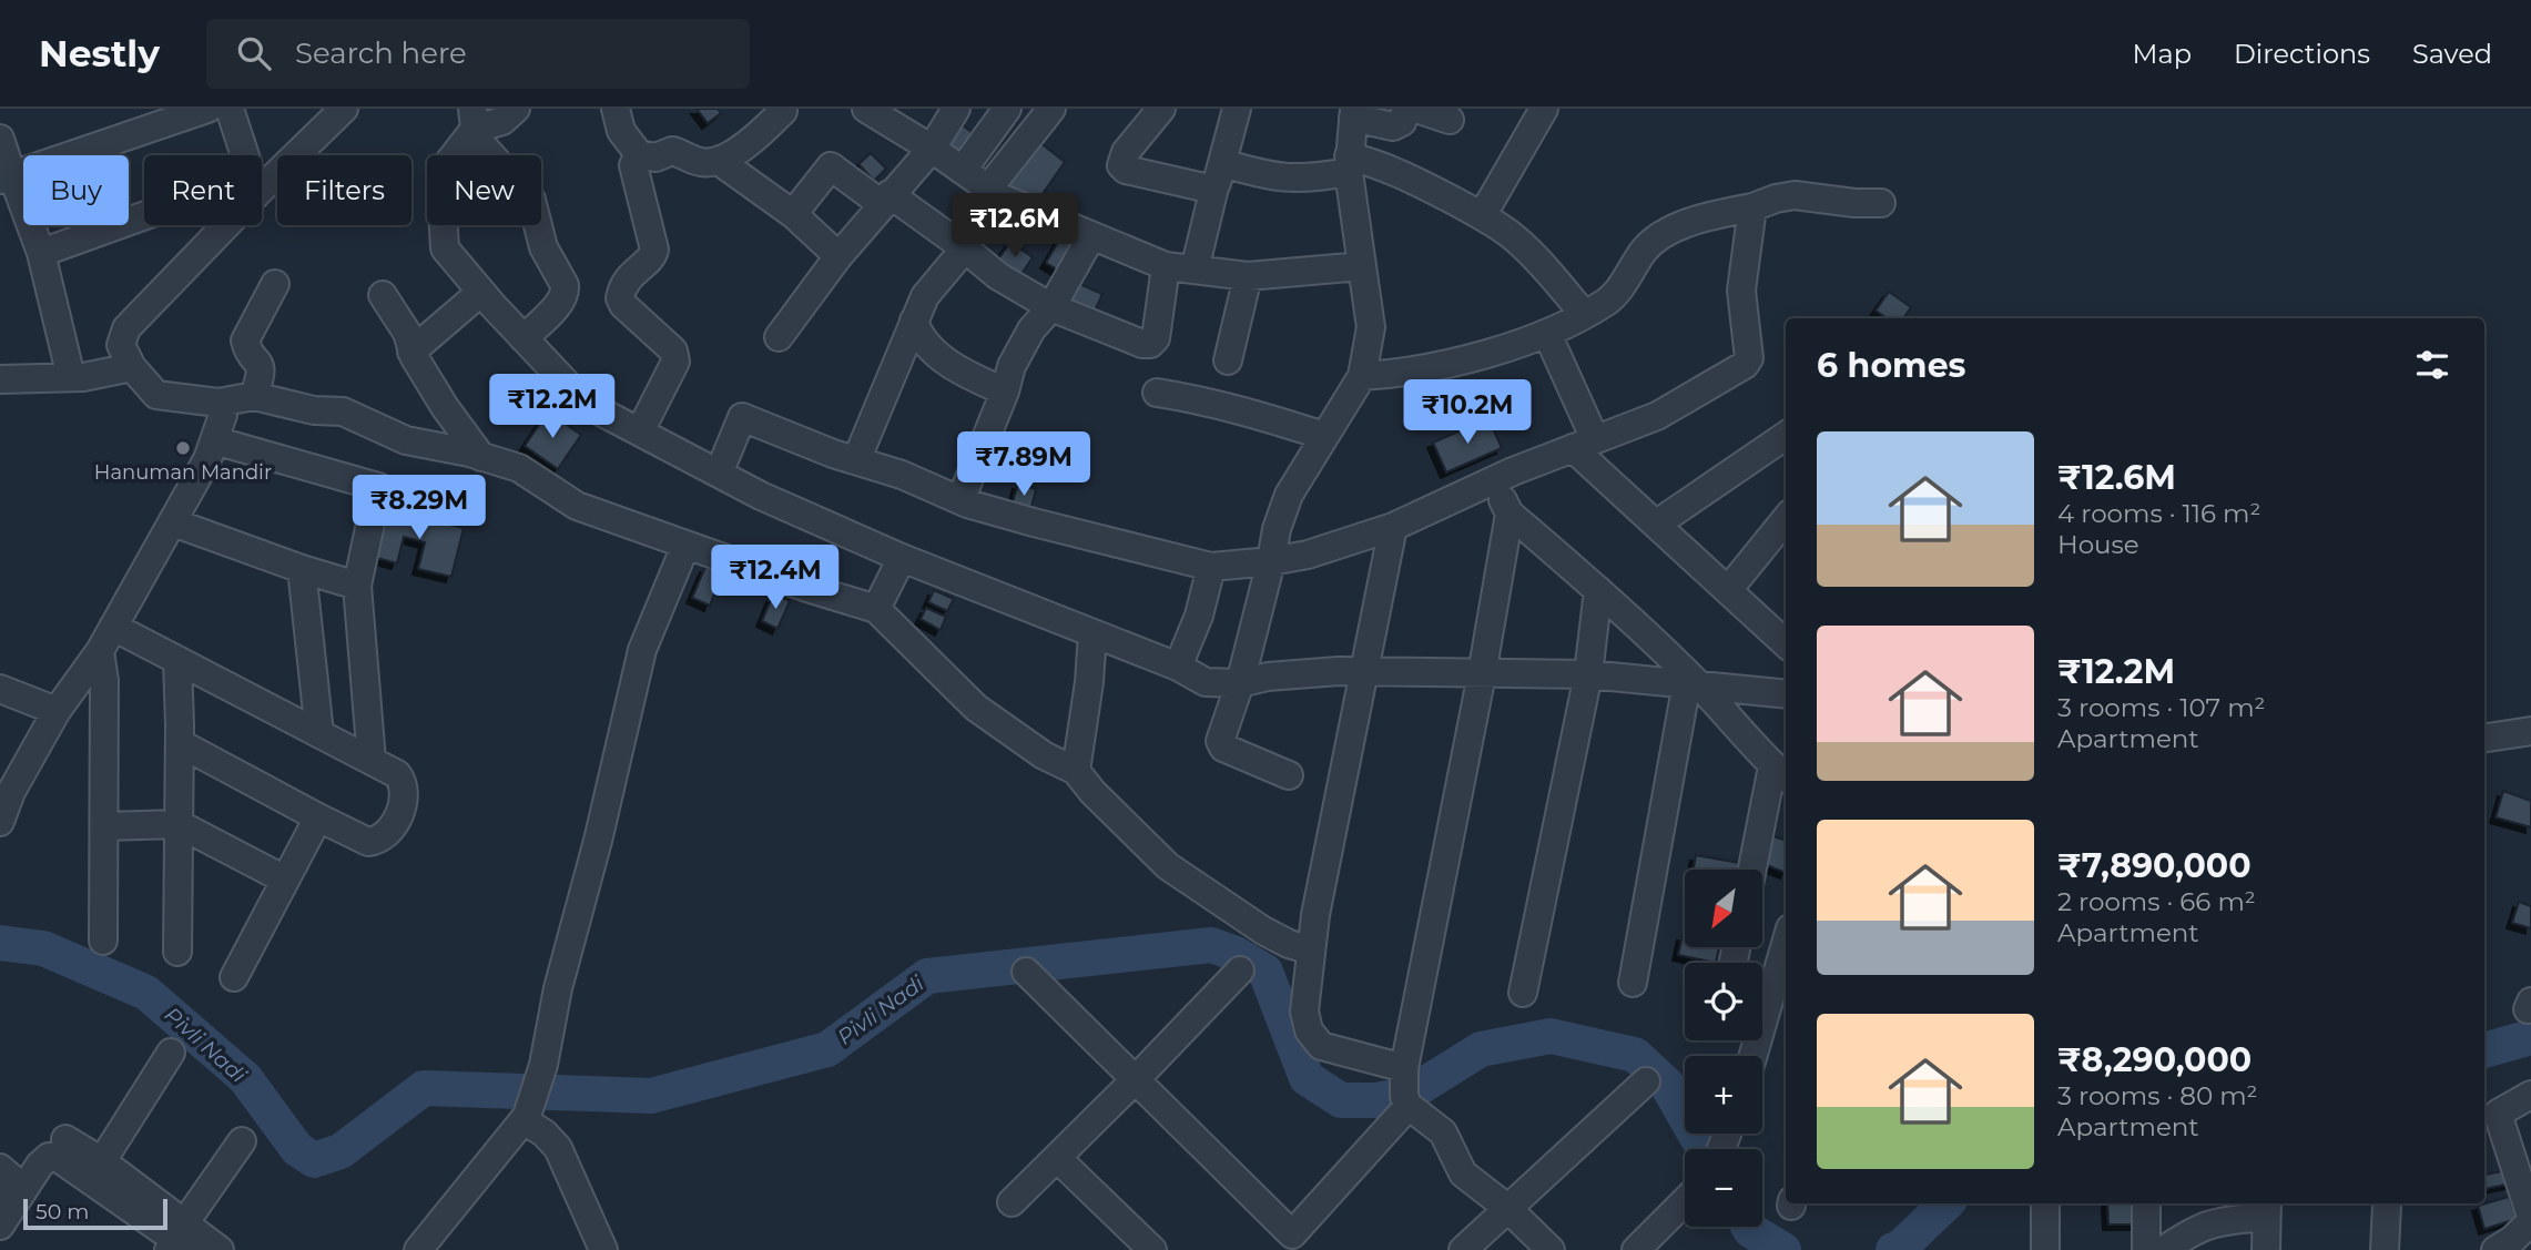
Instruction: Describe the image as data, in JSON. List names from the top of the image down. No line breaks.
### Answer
{"water":["Pivli Nadi"],"places":["Hanuman Mandir"],"scale_bar":"50 m","north":"bottom left","page":{"header":"Nestly","search":"Search here","nav":["Map","Directions","Saved"],"chip":["Buy","Rent","Filters","New"],"price":["₹12.6M","₹12.2M","₹10.2M","₹7.89M","₹8.29M","₹12.4M"],"heading":"6 homes","list":[{"name":"₹12.6M","note":"4 rooms · 116 m² · House"},{"name":"₹12.2M","note":"3 rooms · 107 m² · Apartment"},{"name":"₹7,890,000","note":"2 rooms · 66 m² · Apartment"},{"name":"₹8,290,000","note":"3 rooms · 80 m² · Apartment"}],"map_buttons":["+","−"],"scale":"50 m"}}
